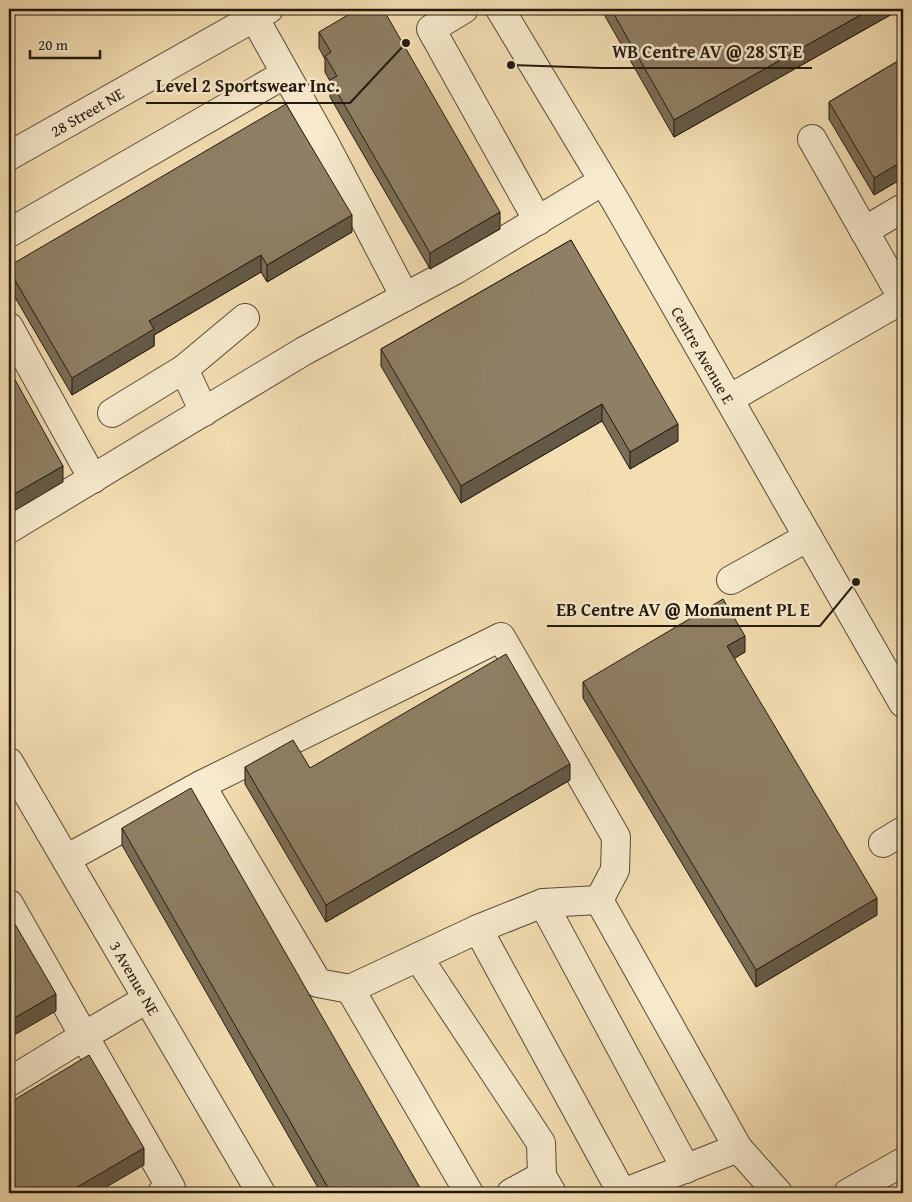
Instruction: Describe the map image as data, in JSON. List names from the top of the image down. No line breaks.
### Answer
{"streets":{"street":["28 Street NE","Centre Avenue E","3 Avenue NE"]},"places":["Level 2 Sportswear Inc.","WB Centre AV @ 28 ST E","EB Centre AV @ Monument PL E"],"scale_bar":"20 m"}
